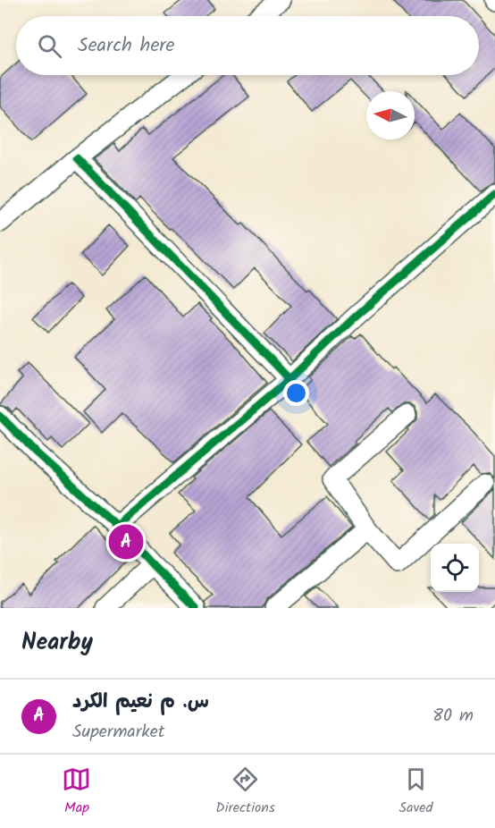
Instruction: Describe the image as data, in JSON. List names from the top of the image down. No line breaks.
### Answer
{"north":"left","page":{"search":"Search here","pins":"A","heading":"Nearby","list":[{"mark":"A","name":"س. م نعيم الكرد","note":"Supermarket","value":"80 m"}],"nav":["Map","Directions","Saved"]}}
